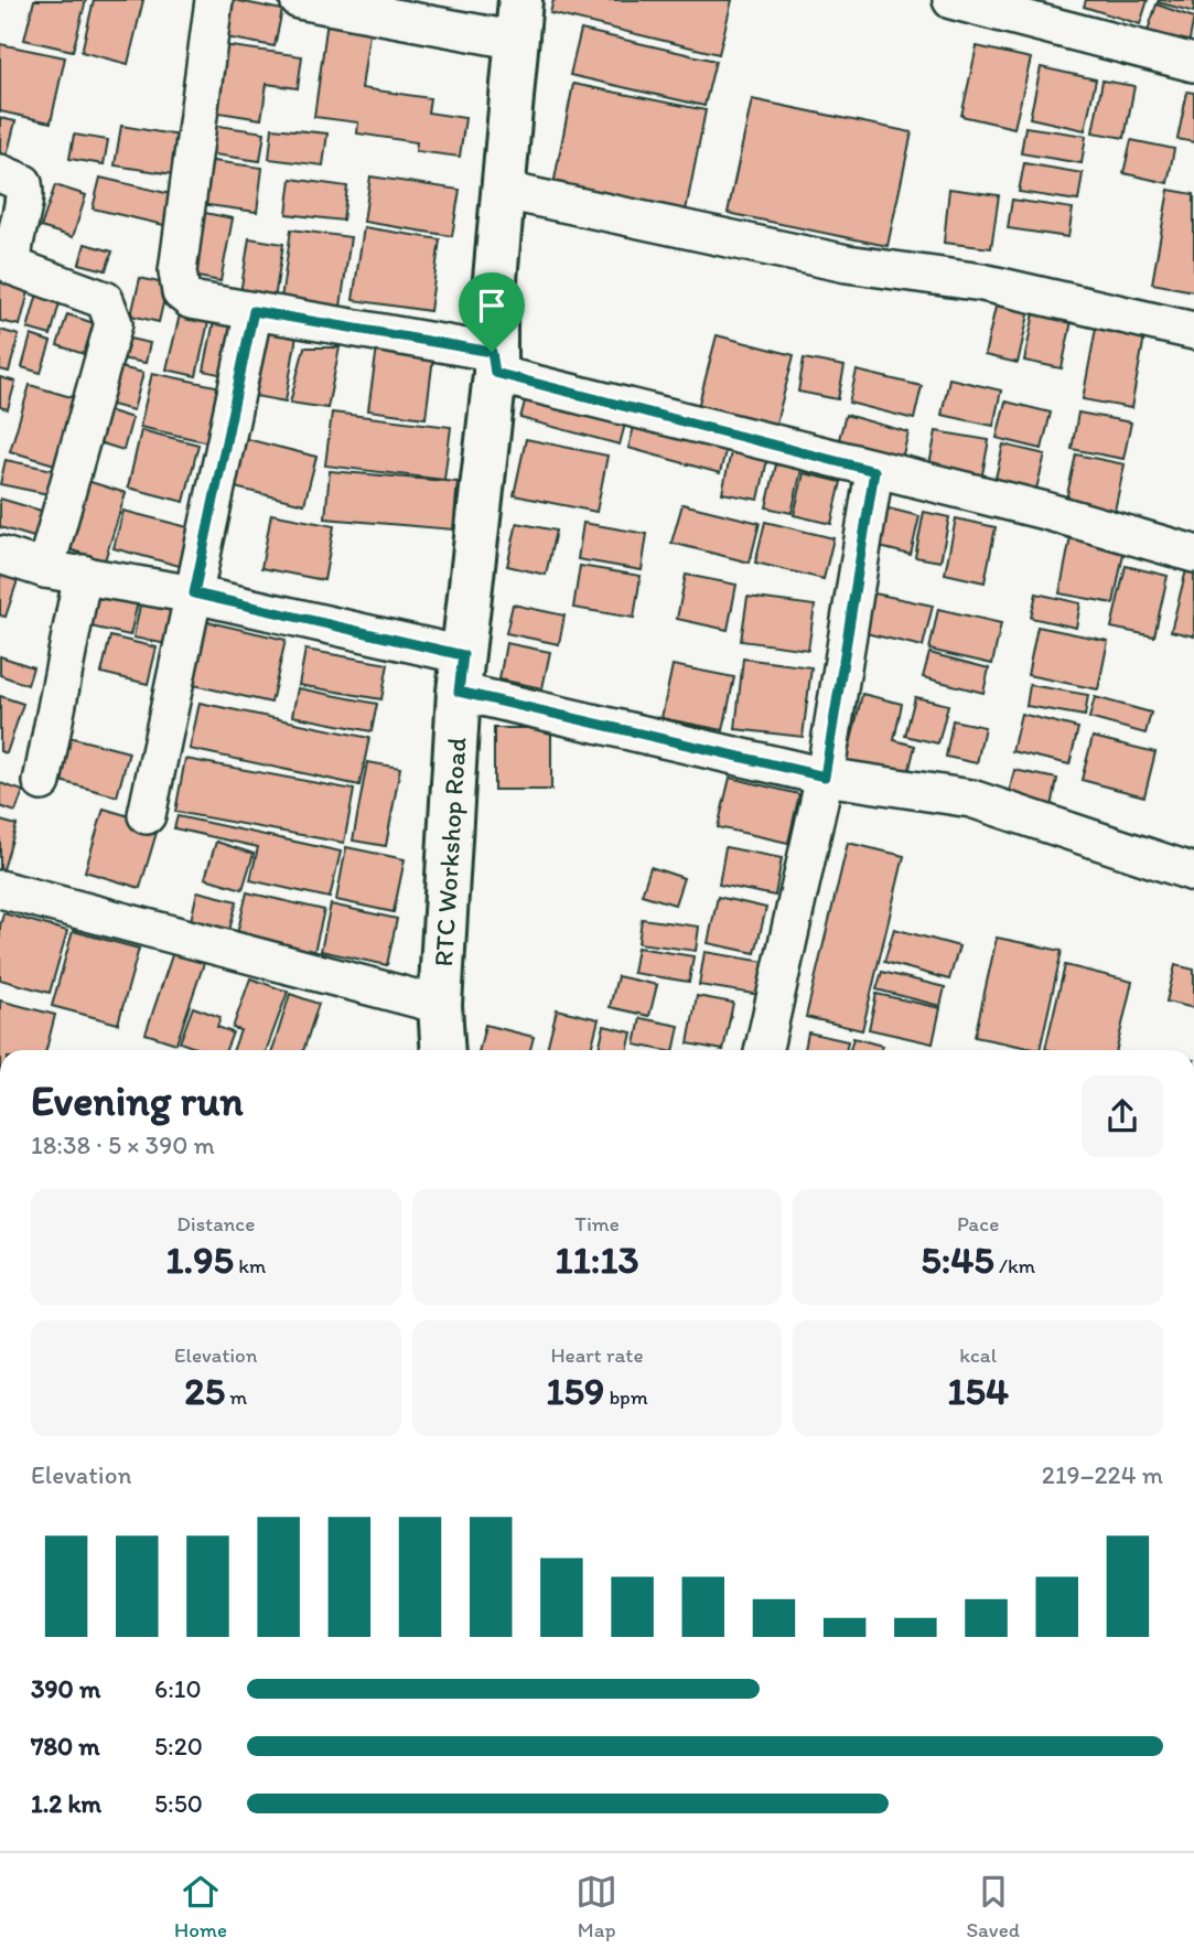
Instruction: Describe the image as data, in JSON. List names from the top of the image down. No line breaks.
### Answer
{"streets":{"street":["RTC Workshop Road"]},"page":{"heading":["Evening run","18:38 · 5 × 390 m"],"stats":[["Distance","1.95 km"],["Time","11:13"],["Pace","5:45 /km"],["Elevation","25 m"],["Heart rate","159 bpm"],["kcal","154"]],"chart":["Elevation","219–224 m"],"list":[{"name":"390 m","note":"6:10"},{"name":"780 m","note":"5:20"},{"name":"1.2 km","note":"5:50"}],"tabs":["Home","Map","Saved"]}}
